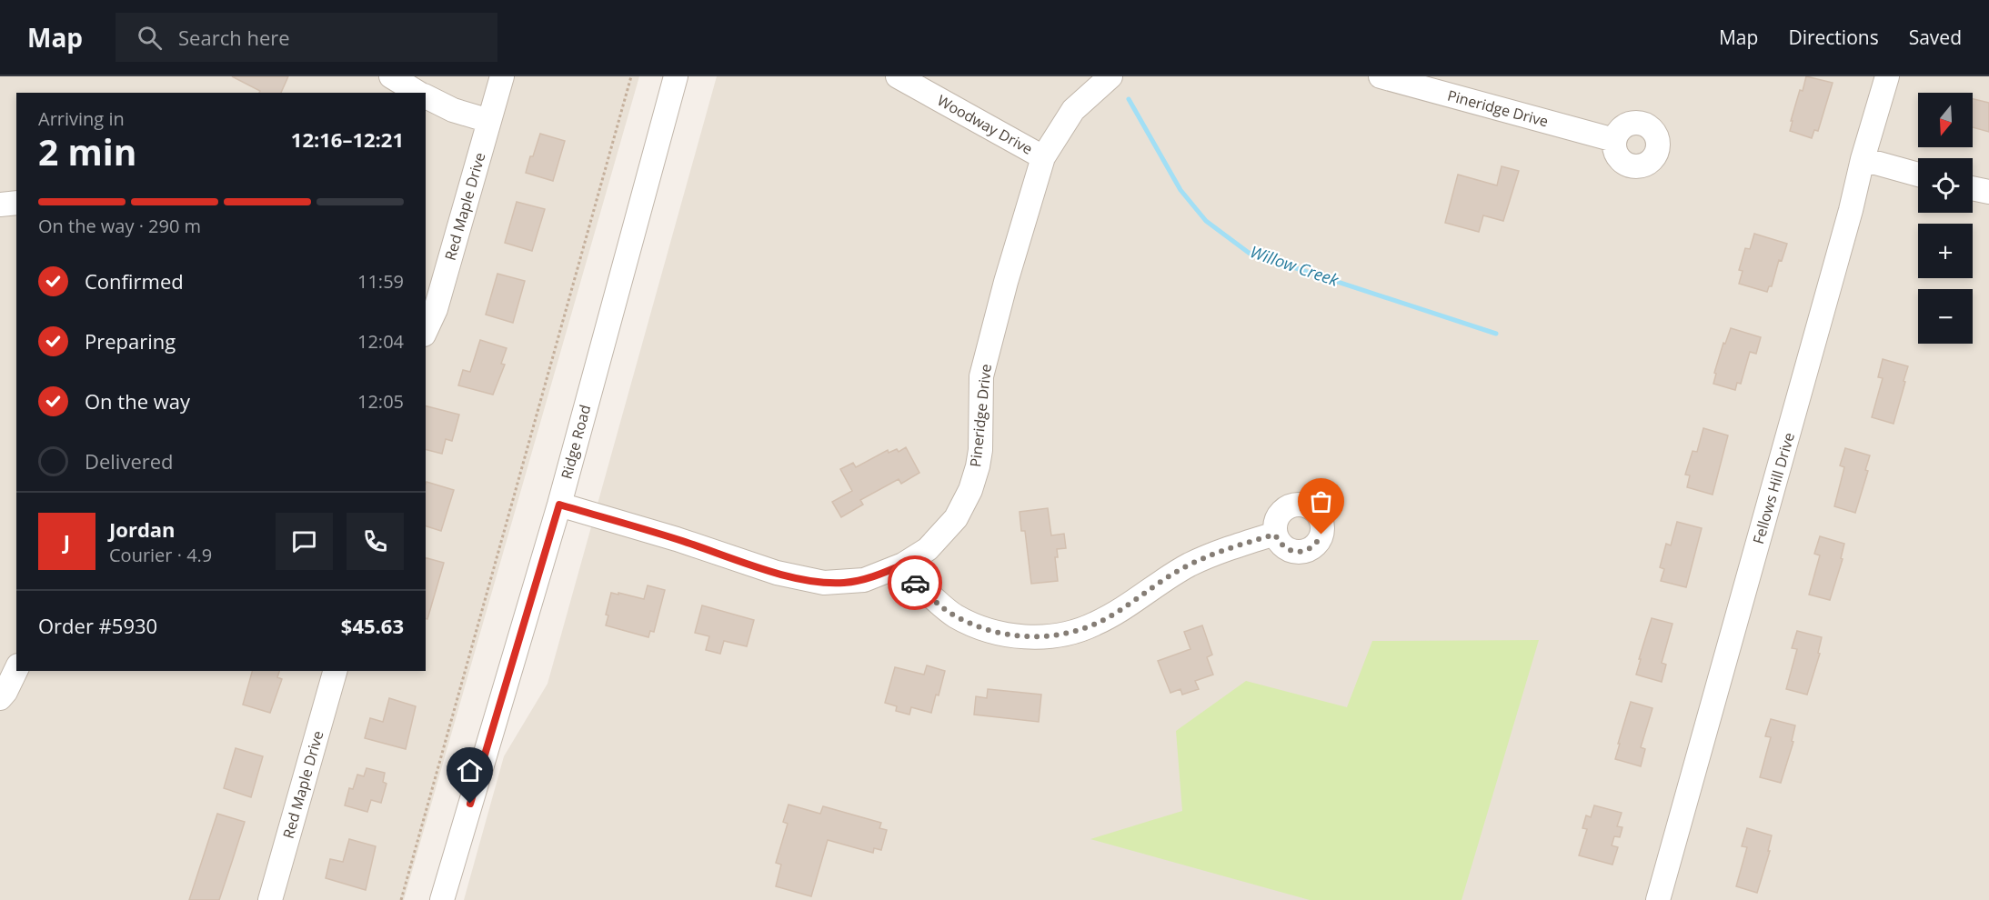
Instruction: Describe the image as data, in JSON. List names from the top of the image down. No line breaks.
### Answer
{"streets":{"street":["Pineridge Drive","Woodway Drive","Red Maple Drive","Ridge Road","Fellows Hill Drive"]},"crossings":[["Pineridge Drive","Woodway Drive"],["Pineridge Drive","Ridge Road"]],"water":["Willow Creek"],"north":"bottom","page":{"header":"Map","search":"Search here","nav":["Map","Directions","Saved"],"map_buttons":["+","−"],"heading":["2 min","Arriving in","12:16–12:21"],"panel":["Jordan","Courier · 4.9","Order #5930","$45.63"],"bar":"On the way · 290 m","list":[["Confirmed","11:59"],["Preparing","12:04"],["On the way","12:05"],"Delivered"],"round":"J"}}
